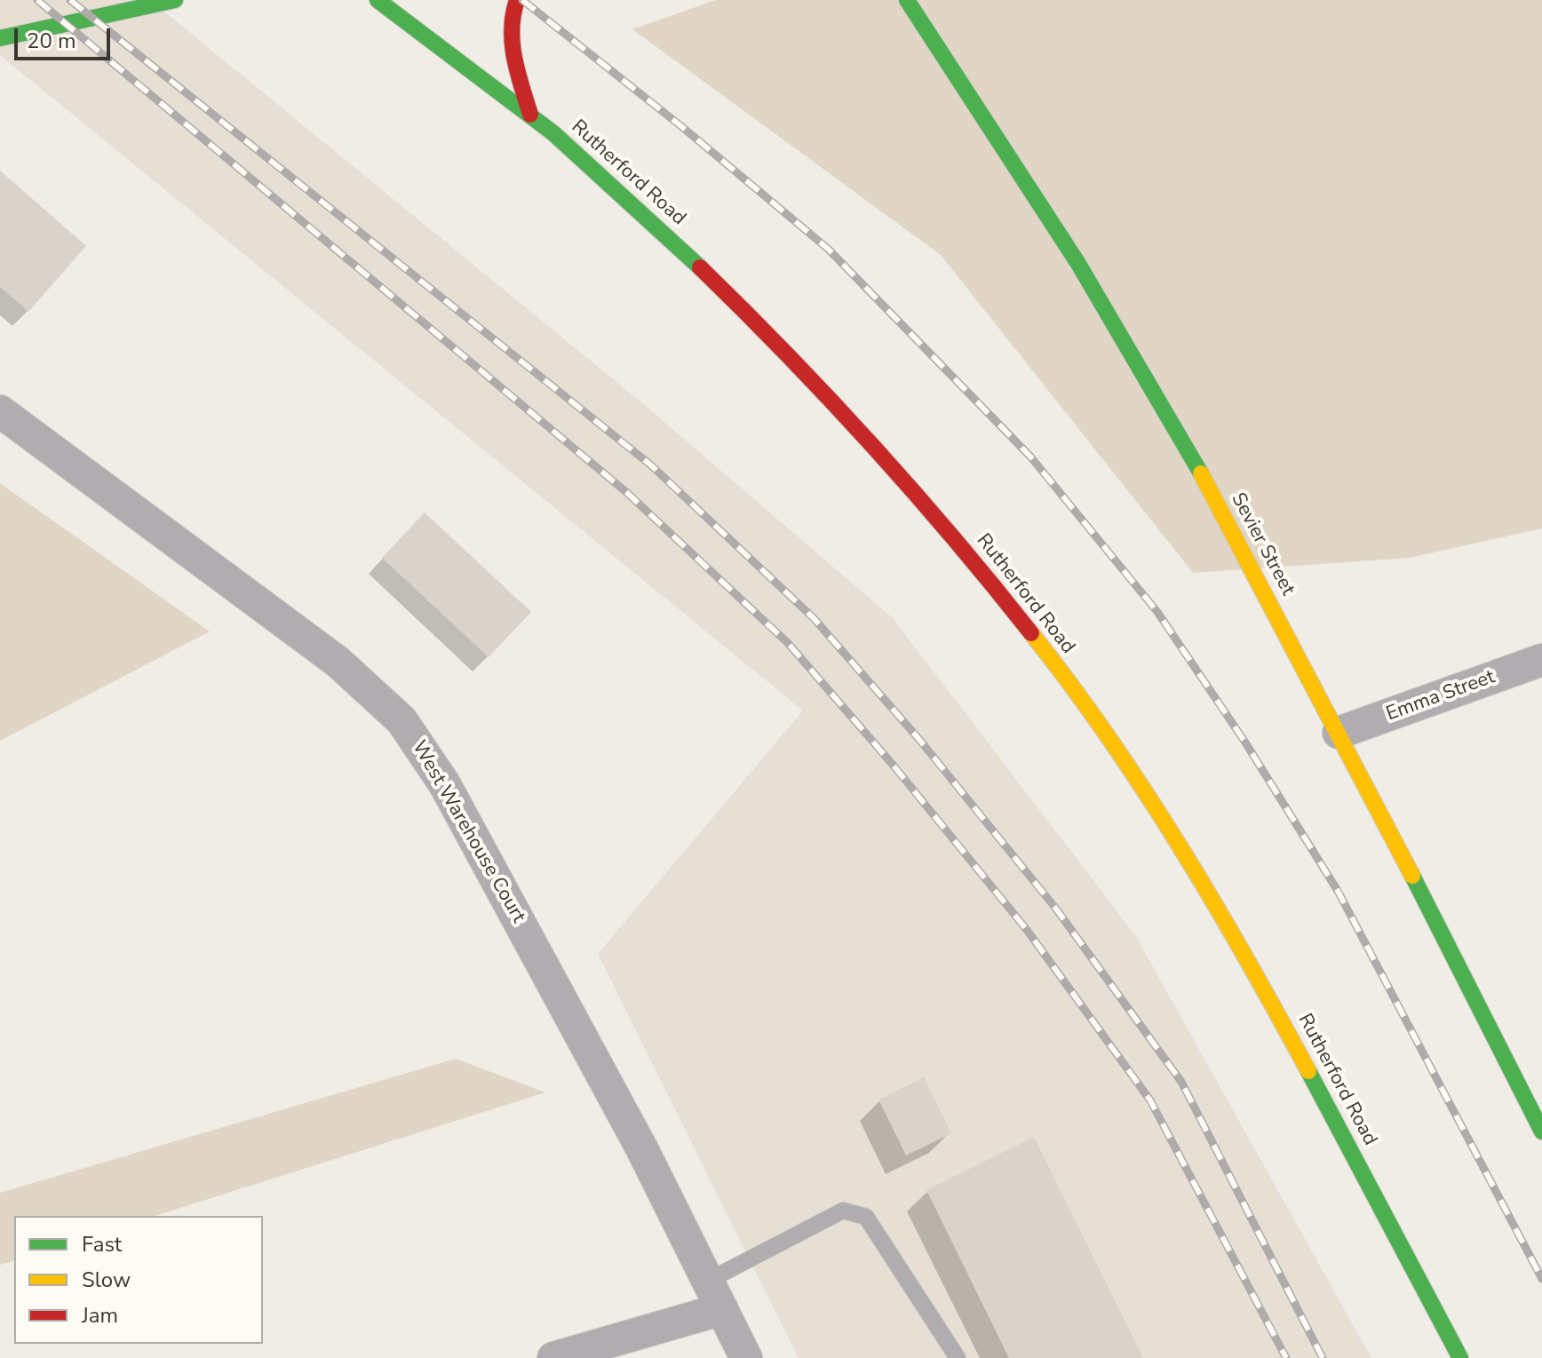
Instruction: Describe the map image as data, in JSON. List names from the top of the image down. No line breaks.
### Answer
{"streets":{"street":["Rutherford Road","Sevier Street","Emma Street","West Warehouse Court"]},"crossings":[["Sevier Street","Emma Street"]],"legend":["Fast","Slow","Jam"],"scale_bar":"20 m"}
